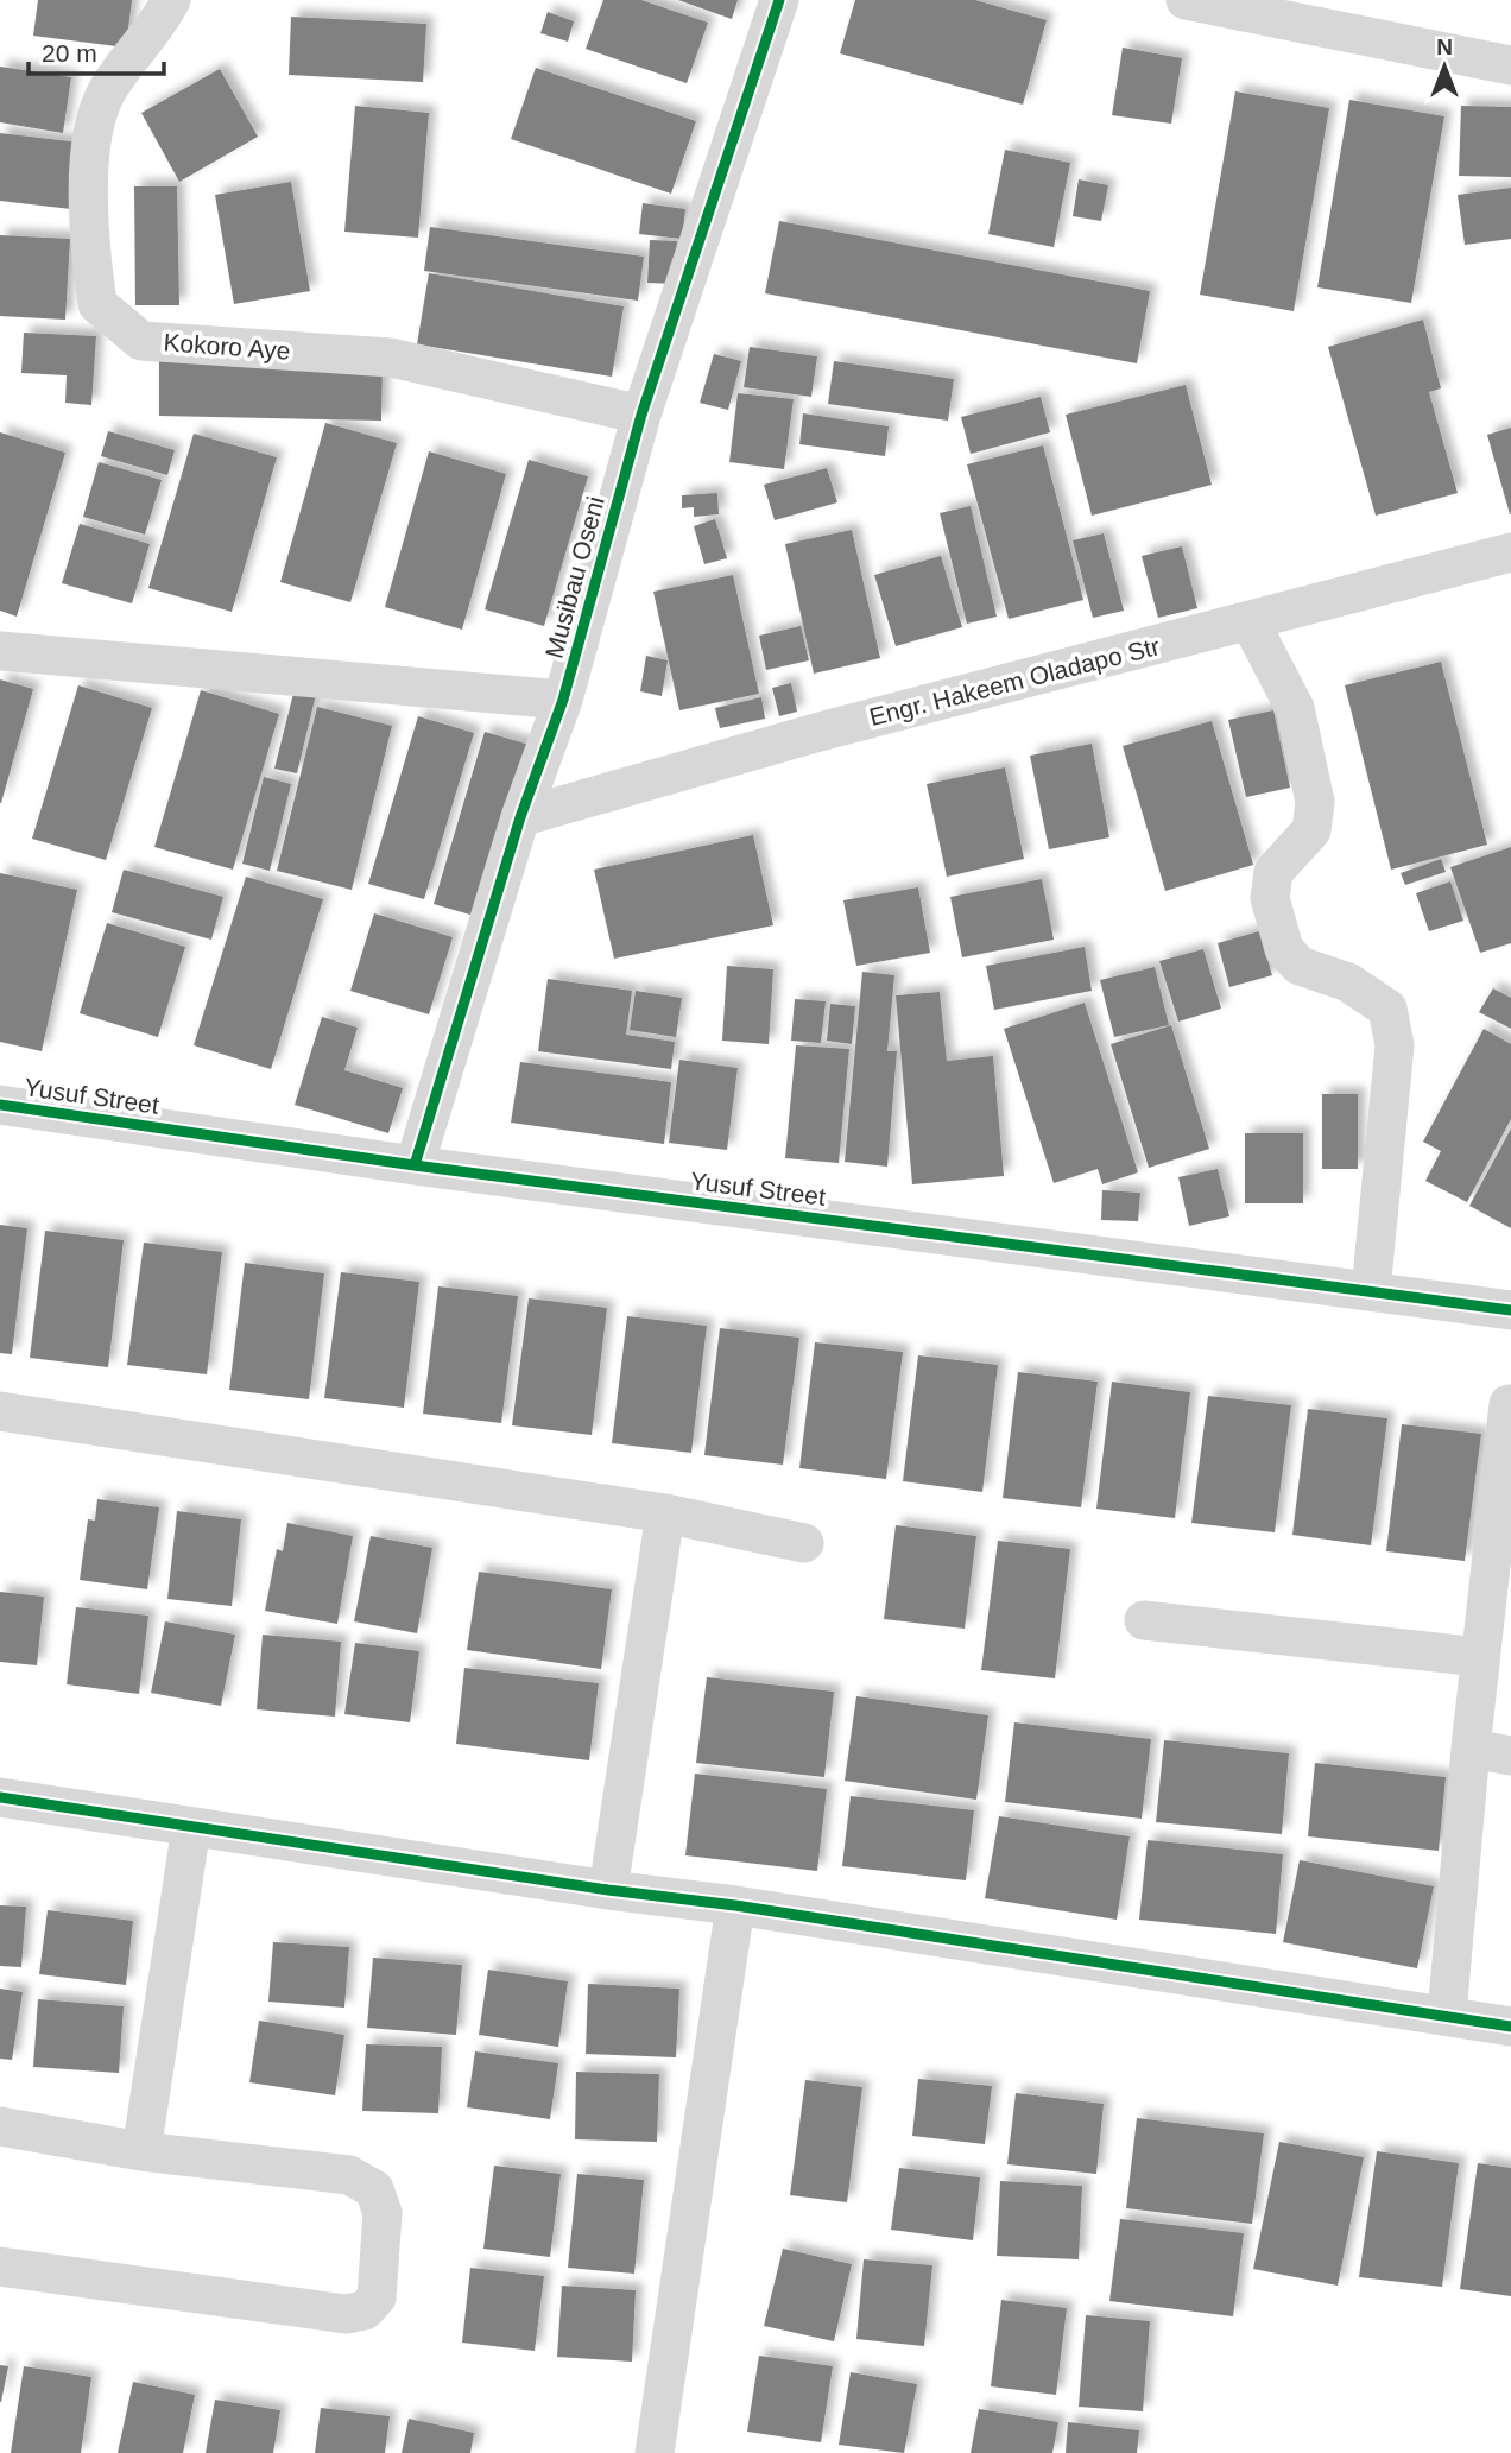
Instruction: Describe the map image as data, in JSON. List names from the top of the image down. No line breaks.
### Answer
{"streets":{"street":["Kokoro Aye","Musibau Oseni","Engr. Hakeem Oladapo Str","Yusuf Street"]},"crossings":[["Kokoro Aye","Musibau Oseni"],["Musibau Oseni","Engr. Hakeem Oladapo Str"],["Musibau Oseni","Yusuf Street"]],"scale_bar":"20 m","north":"top"}
